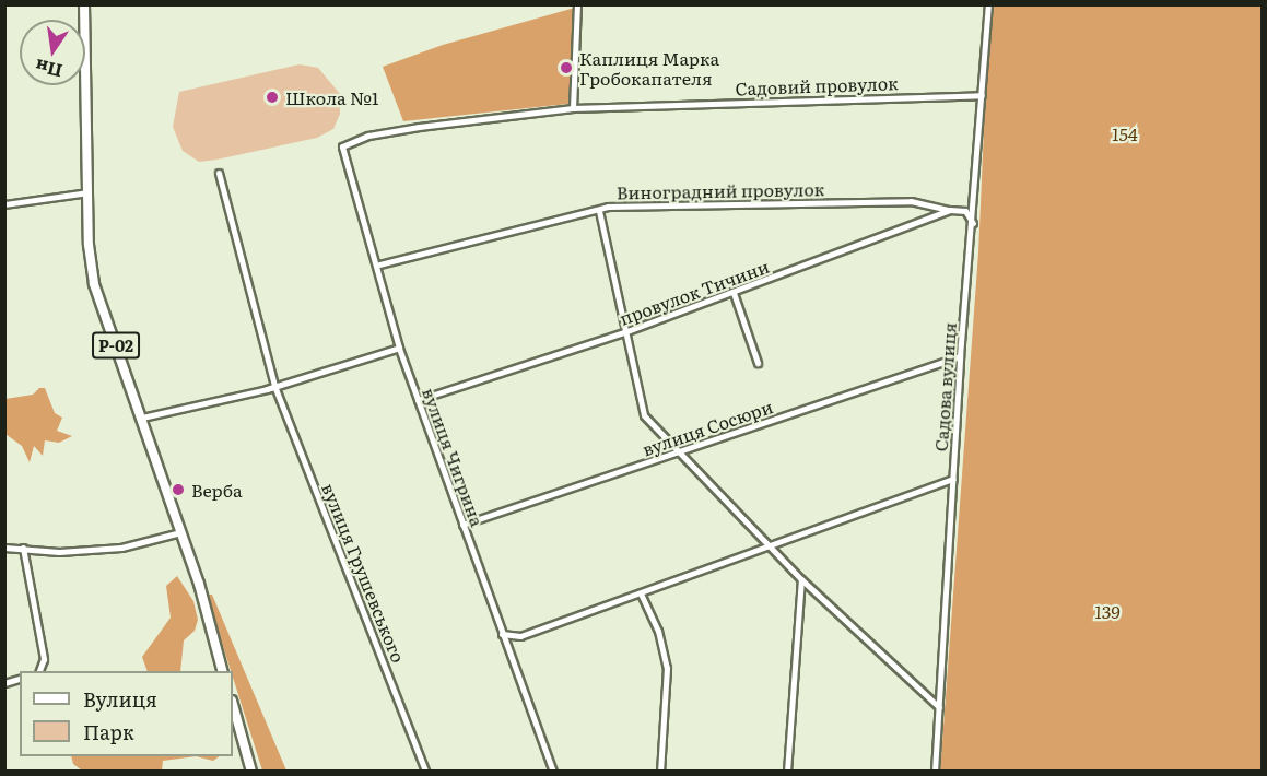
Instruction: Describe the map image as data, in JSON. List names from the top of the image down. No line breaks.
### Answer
{"streets":{"main road":["Р-02"],"street":["Садовий провулок","Виноградний провулок","провулок Тичини","Садова вулиця","вулиця Сосюри","вулиця Чигрина","вулиця Грушевського"]},"crossings":[["Садовий провулок","Садова вулиця"],["Садовий провулок","вулиця Чигрина"],["Виноградний провулок","провулок Тичини"],["Виноградний провулок","вулиця Чигрина"],["провулок Тичини","вулиця Чигрина"],["Садова вулиця","вулиця Сосюри"],["вулиця Сосюри","вулиця Чигрина"]],"parks":["154","139"],"places":["Каплиця Марка Гробокапателя","Школа №1","Верба"],"legend":["Вулиця","Парк"],"north":"bottom"}
